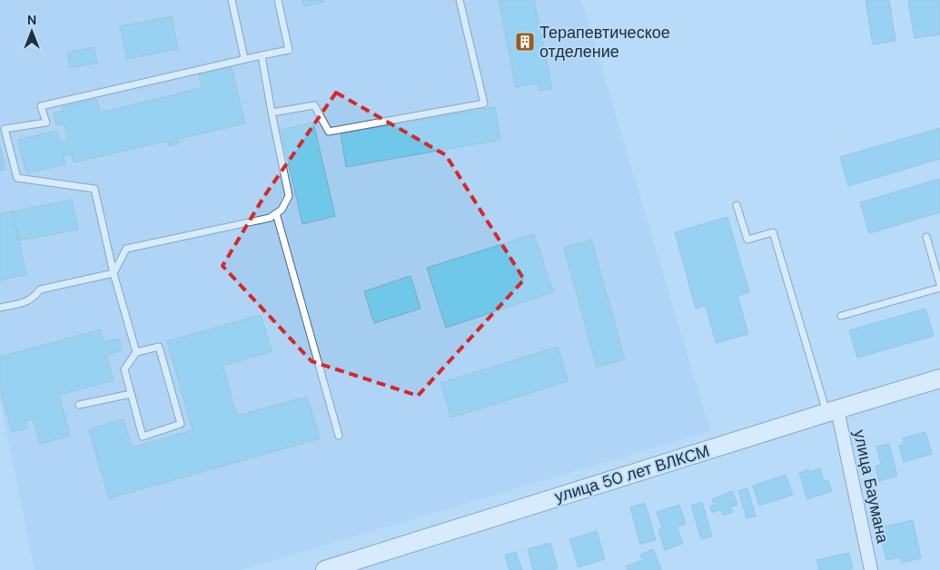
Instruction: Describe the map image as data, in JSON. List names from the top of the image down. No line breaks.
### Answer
{"streets":{"street":["улица 50 лет ВЛКСМ","улица Баумана"]},"crossings":[["улица 50 лет ВЛКСМ","улица Баумана"]],"places":{"building":["Терапевтическое отделение"]},"north":"top"}
